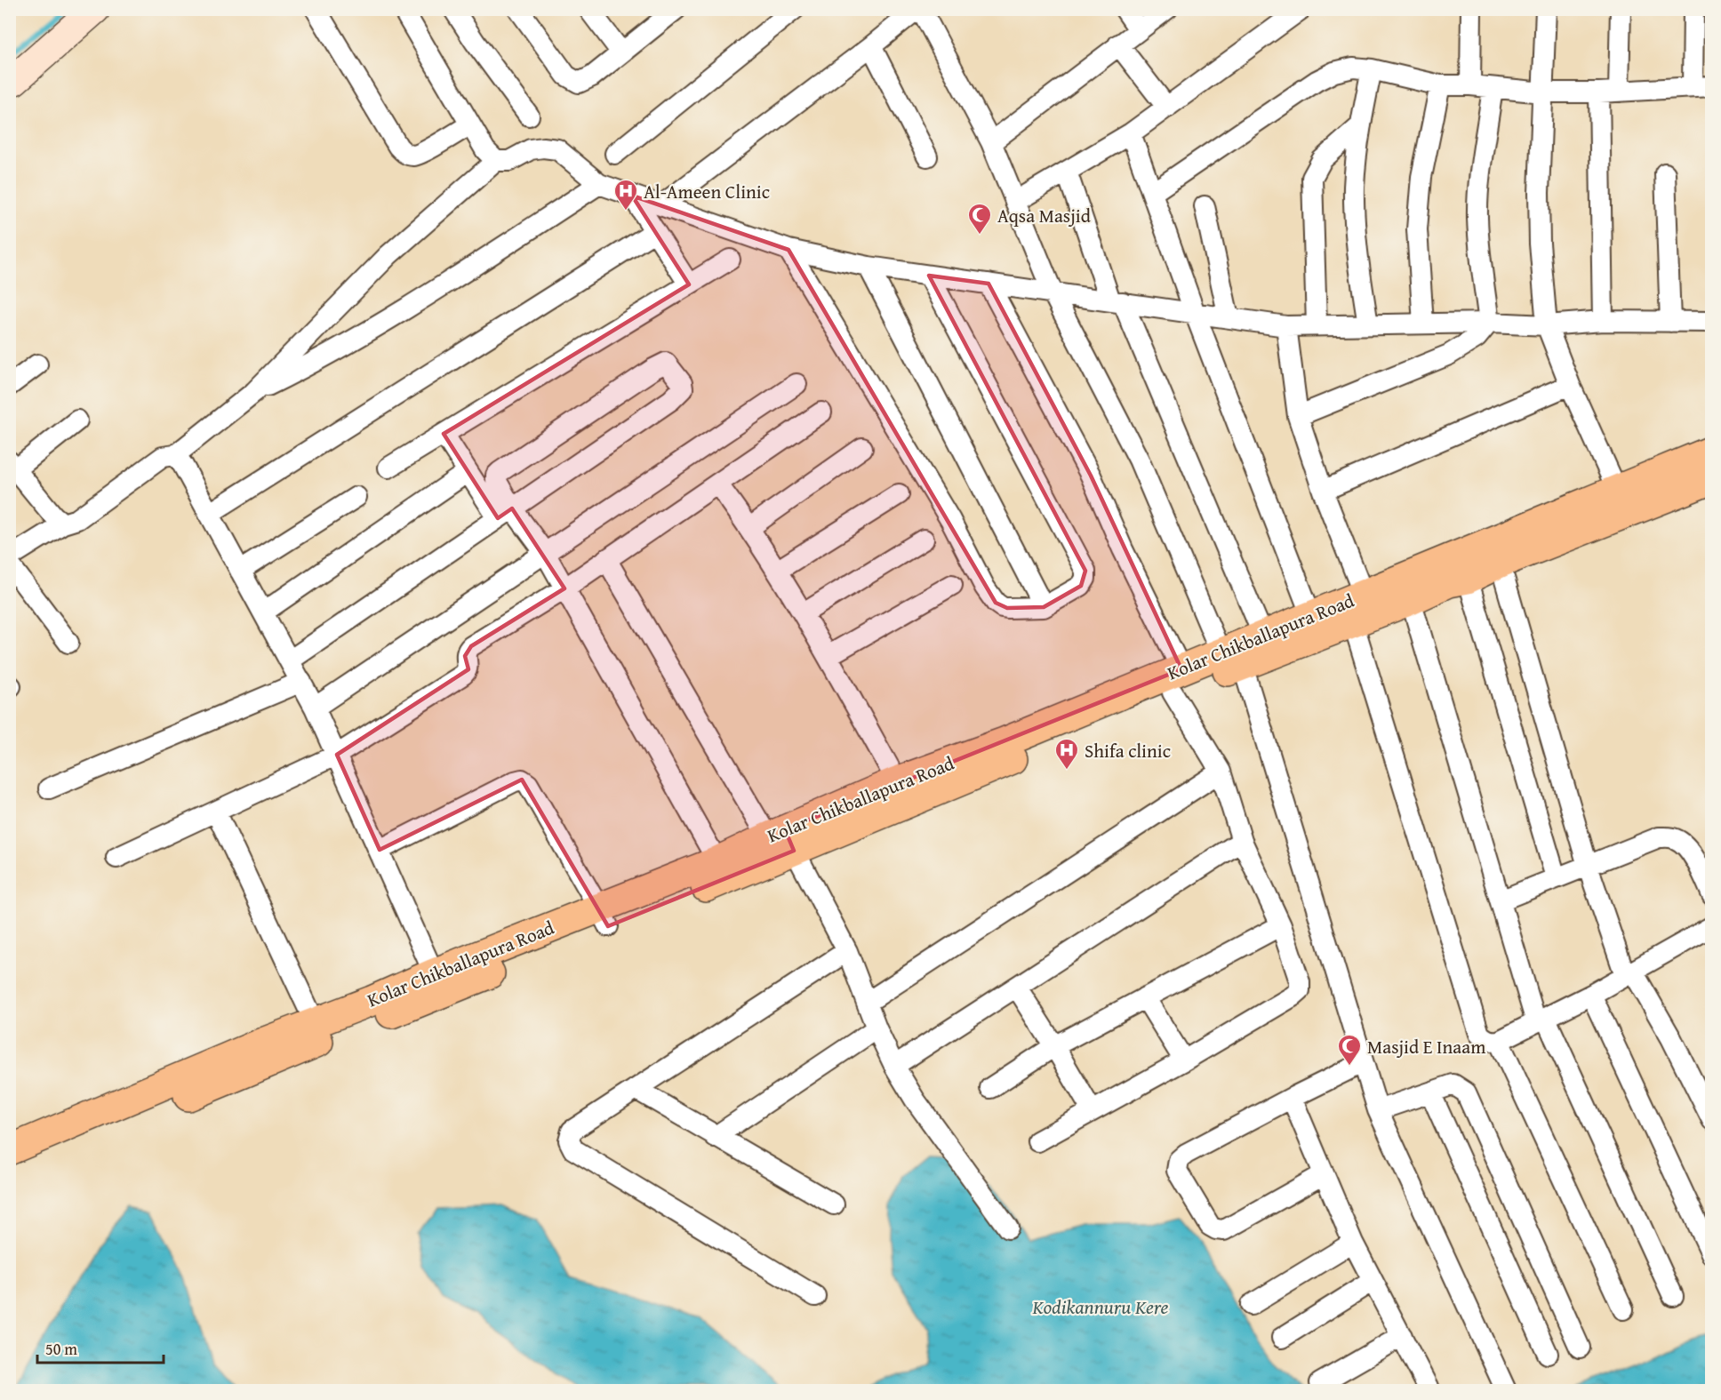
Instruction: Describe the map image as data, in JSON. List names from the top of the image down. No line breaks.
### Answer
{"streets":{"main road":["Kolar Chikballapura Road"]},"water":["Kodikannuru Kere"],"places":{"hospital":["Al-Ameen Clinic","Shifa clinic"],"mosque":["Aqsa Masjid","Masjid E Inaam"]},"scale_bar":"50 m"}
